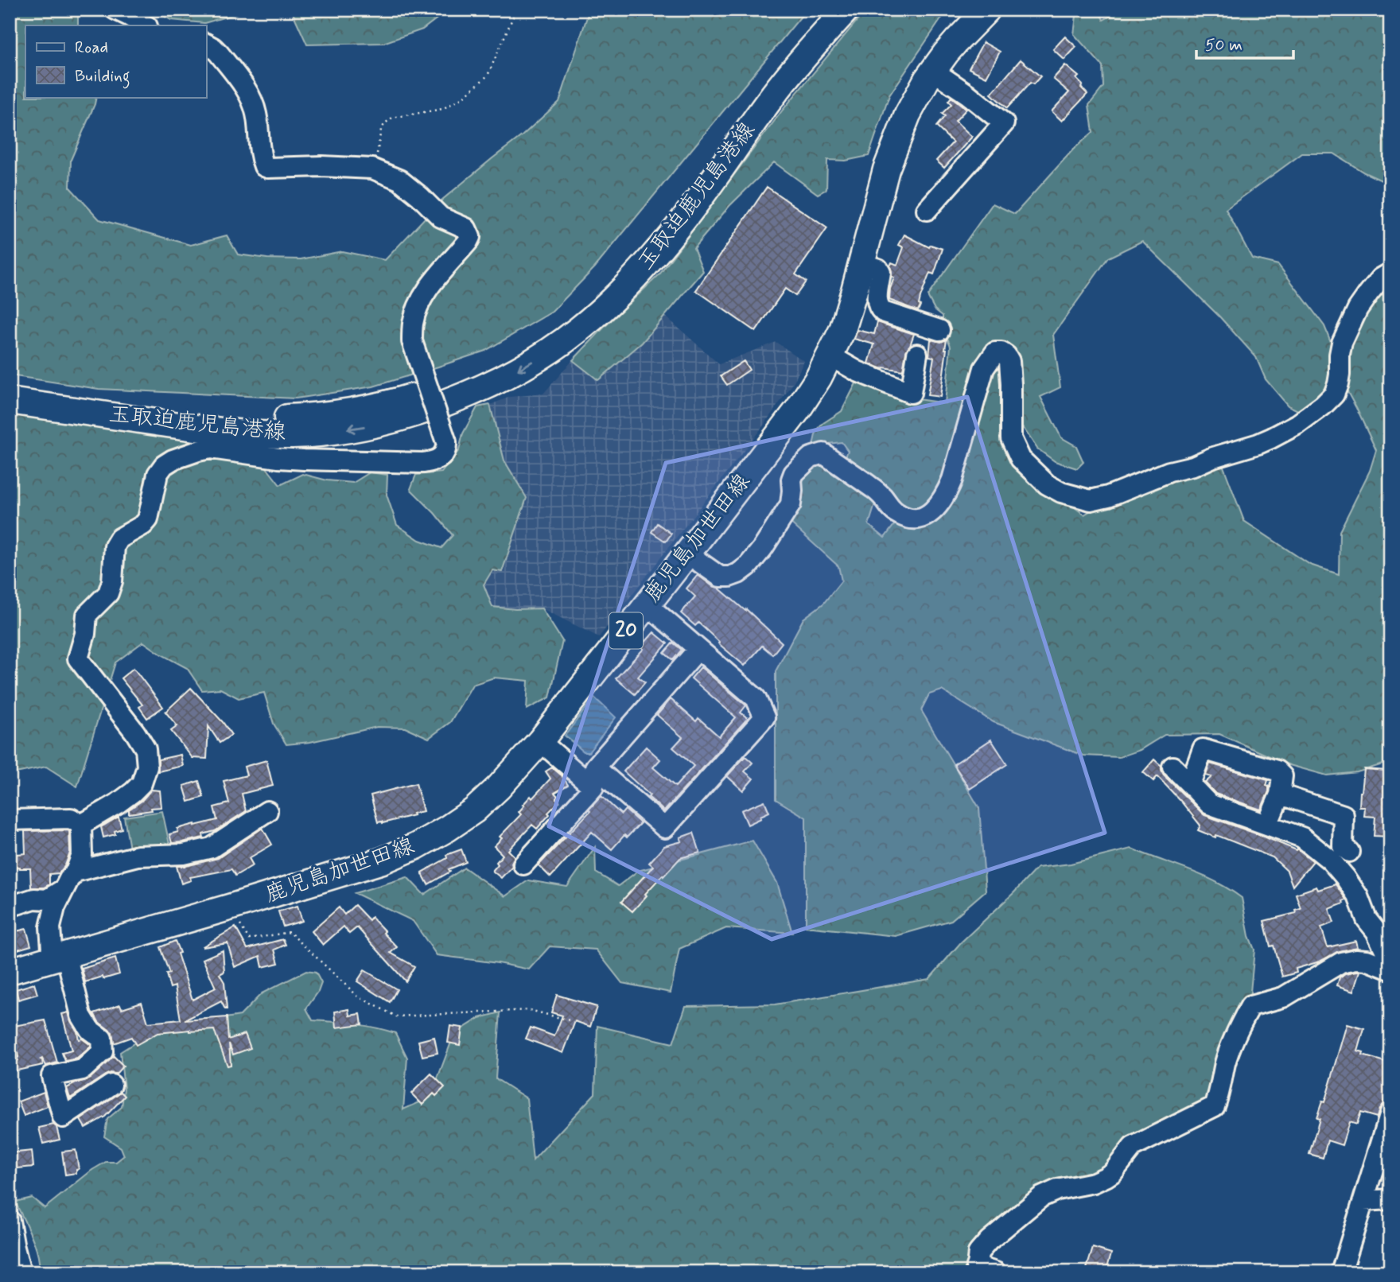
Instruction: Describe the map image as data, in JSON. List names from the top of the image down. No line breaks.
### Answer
{"streets":{"main road":["玉取迫鹿児島港線","鹿児島加世田線","20"]},"legend":["Road","Building"],"scale_bar":"50 m"}
